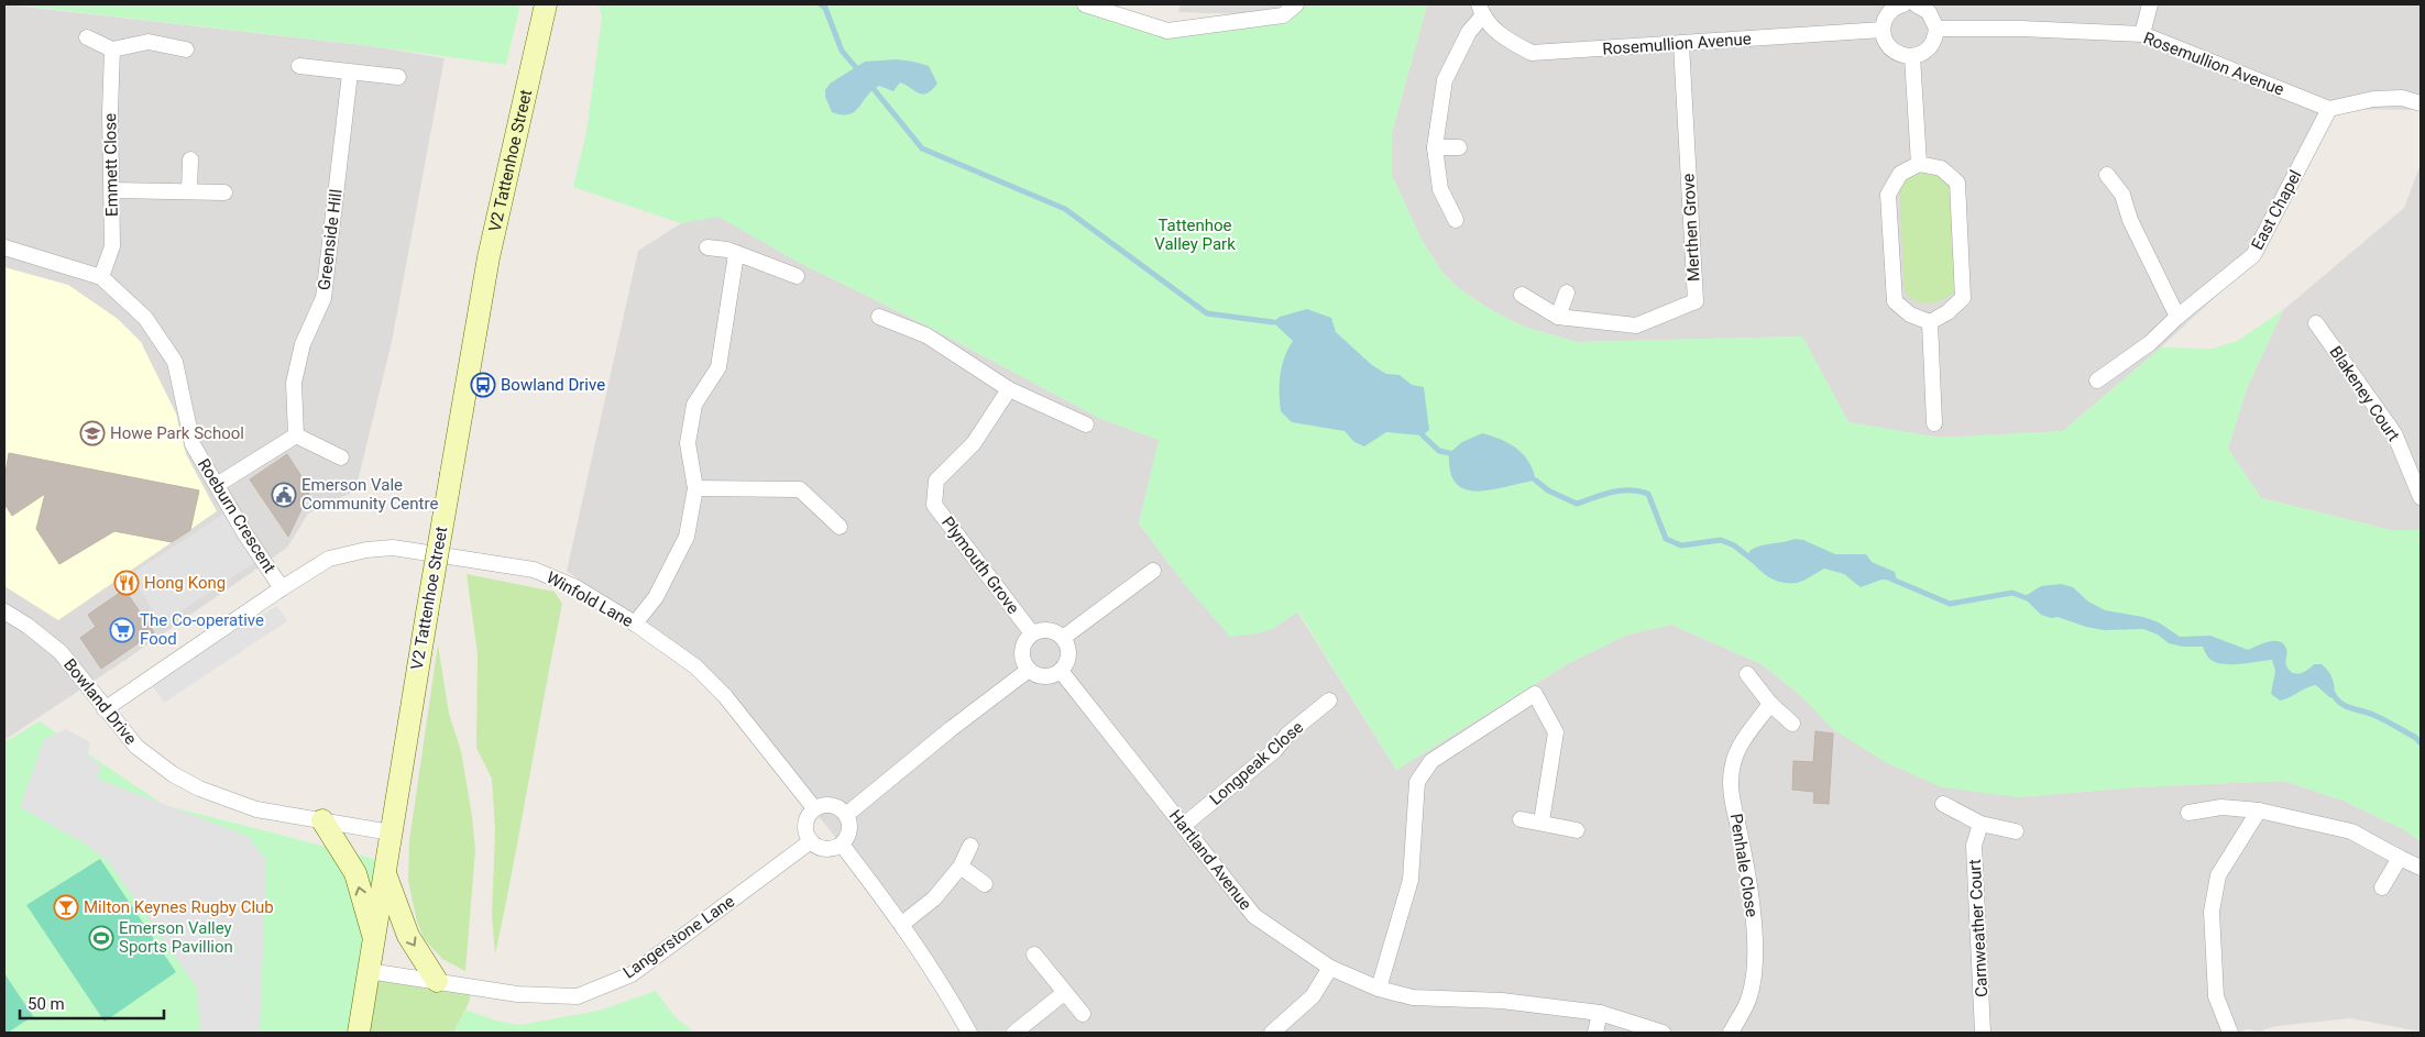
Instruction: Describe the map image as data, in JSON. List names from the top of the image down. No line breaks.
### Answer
{"streets":{"street":["Rosemullion Avenue","V2 Tattenhoe Street","Emmett Close","East Chapel","Merthen Grove","Greenside Hill","Blakeney Court","Roeburn Crescent","Plymouth Grove","Winfold Lane","Bowland Drive","Longpeak Close","Hartland Avenue","Penhale Close","Carnweather Court","Langerstone Lane"]},"crossings":[["Rosemullion Avenue","East Chapel"],["Rosemullion Avenue","Merthen Grove"],["V2 Tattenhoe Street","Bowland Drive"],["V2 Tattenhoe Street","Langerstone Lane"],["Emmett Close","Roeburn Crescent"],["Roeburn Crescent","Winfold Lane"],["Plymouth Grove","Hartland Avenue"],["Winfold Lane","Bowland Drive"],["Winfold Lane","Langerstone Lane"],["Longpeak Close","Hartland Avenue"]],"parks":["Tattenhoe Valley Park"],"places":{"bus stop":["Bowland Drive"],"school or university":["Howe Park School"],"public building":["Emerson Vale Community Centre"],"restaurant":["Hong Kong"],"supermarket":["The Co-operative Food"],"bar":["Milton Keynes Rugby Club"],"sports":["Emerson Valley Sports Pavillion"]},"scale_bar":"50 m"}
